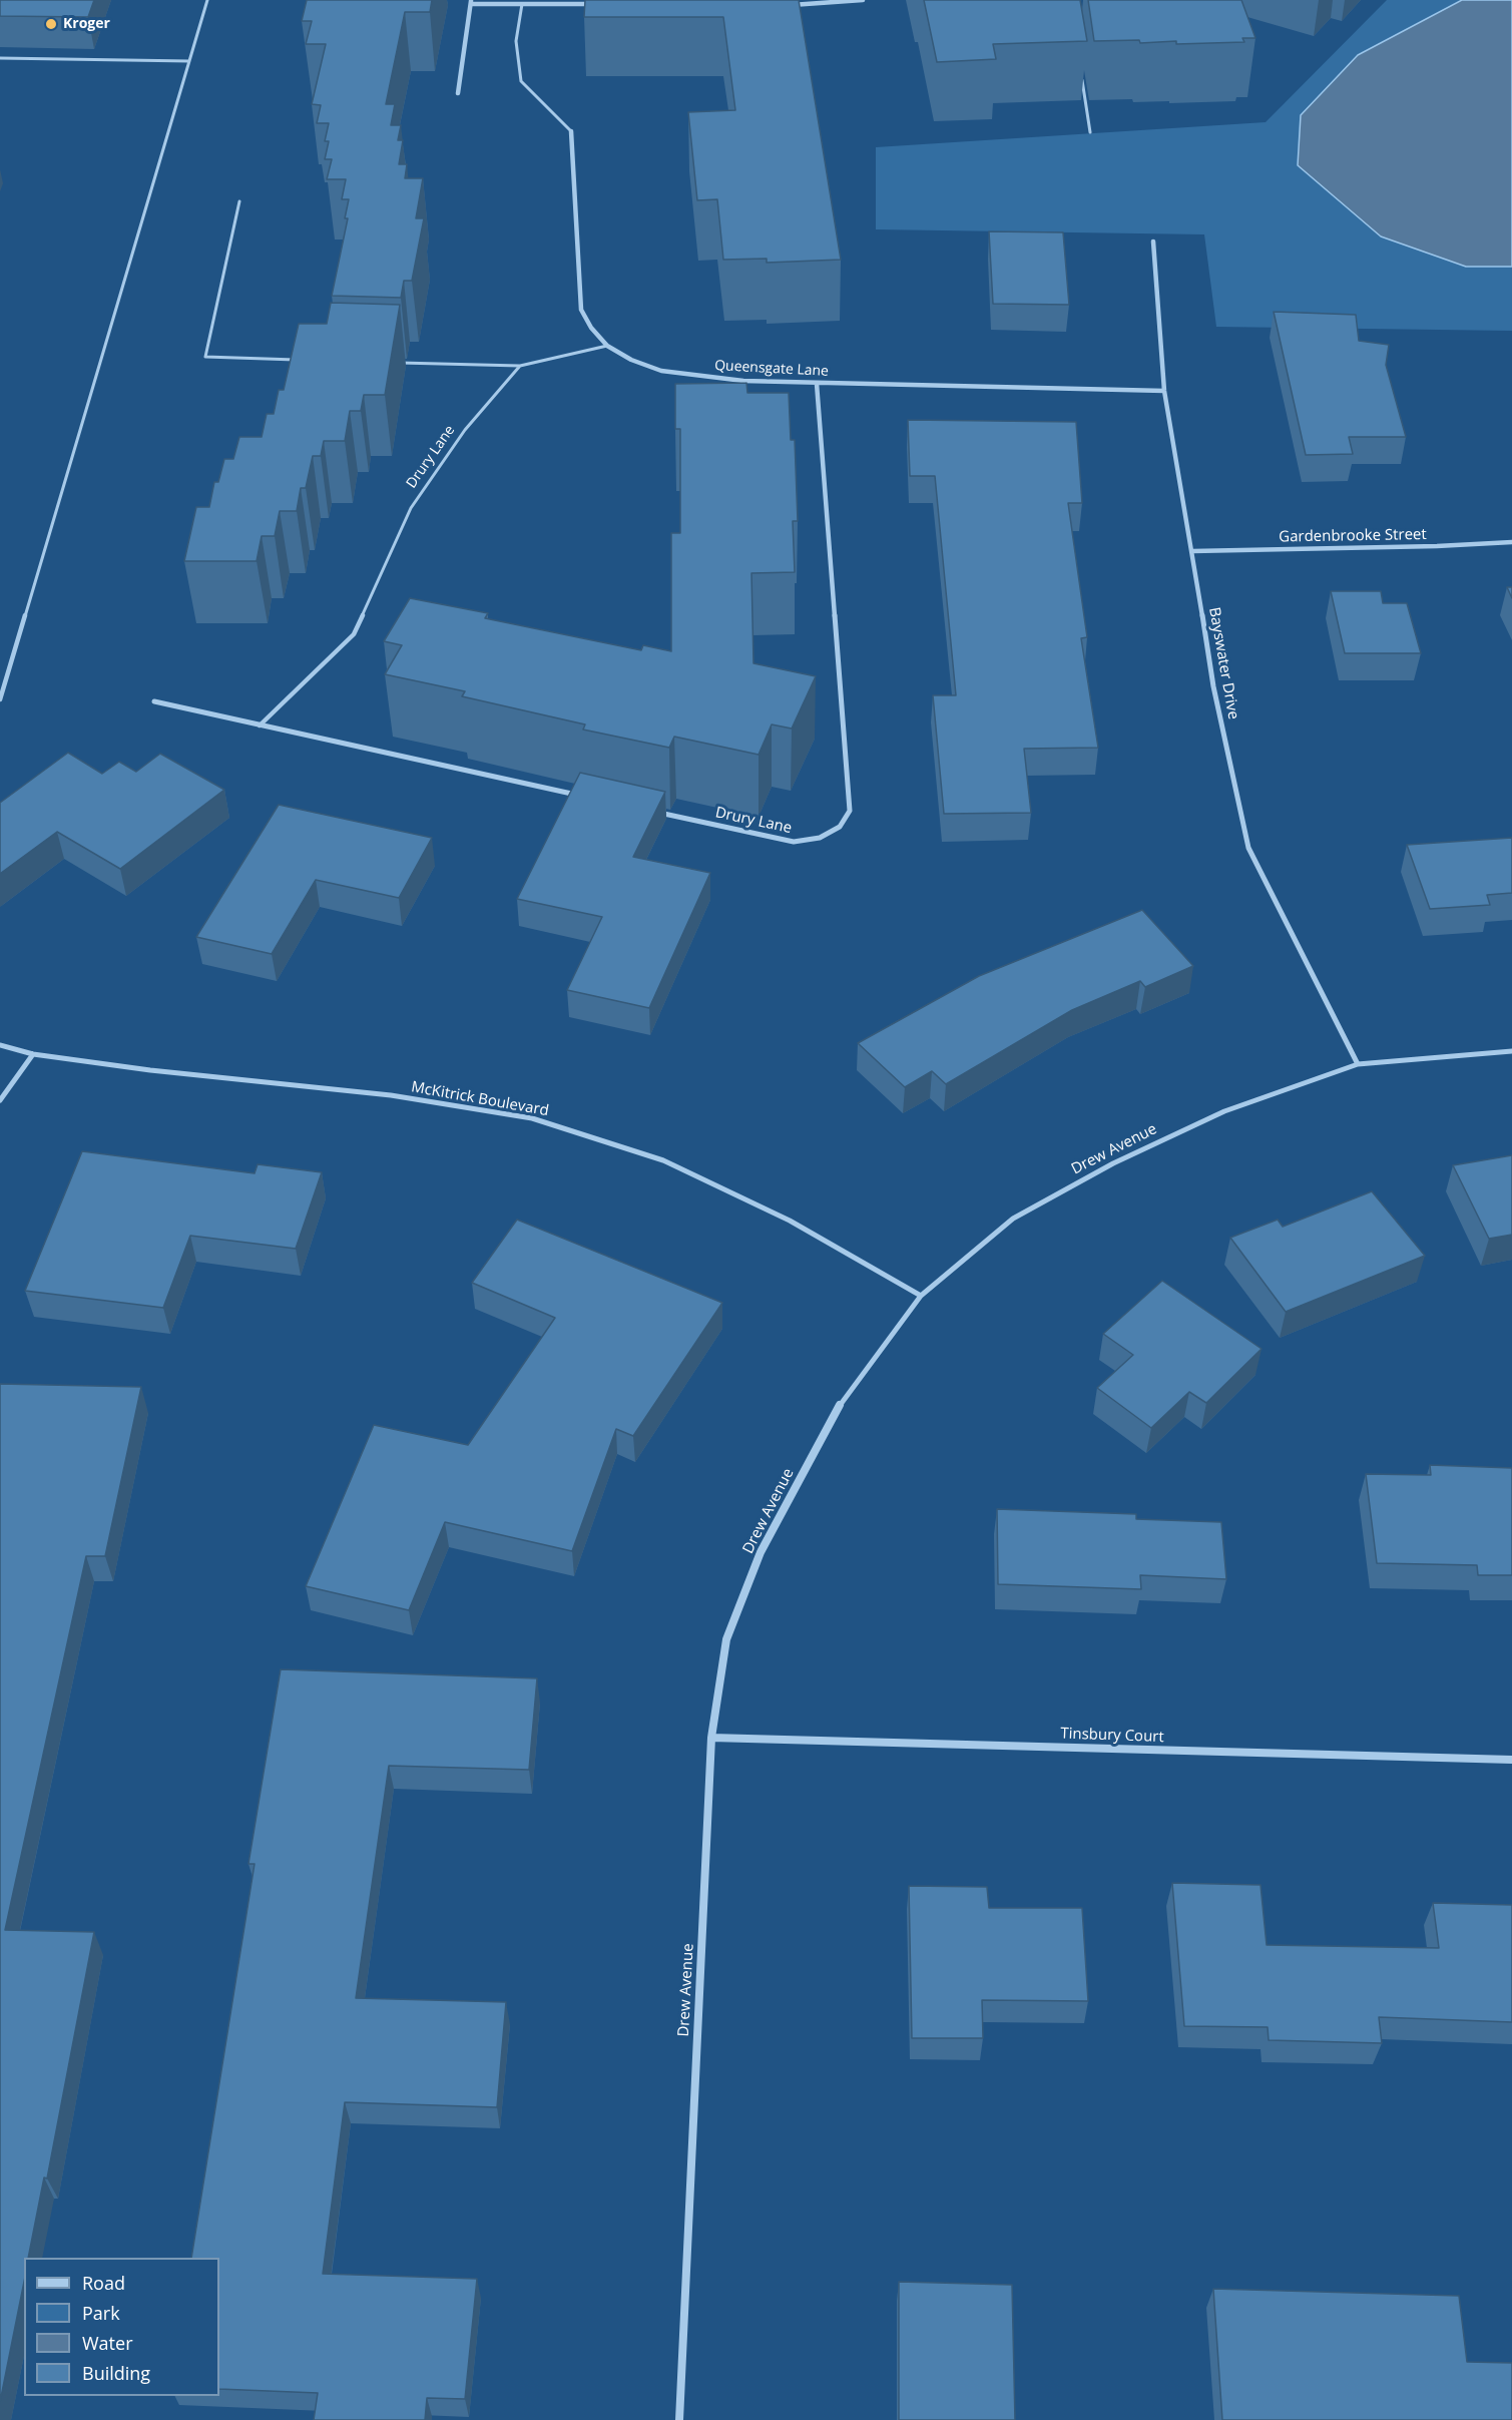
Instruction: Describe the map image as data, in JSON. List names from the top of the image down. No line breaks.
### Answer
{"streets":{"street":["Queensgate Lane","Drury Lane","Gardenbrooke Street","Bayswater Drive","McKitrick Boulevard","Drew Avenue","Tinsbury Court"]},"crossings":[["Queensgate Lane","Drury Lane"],["Queensgate Lane","Bayswater Drive"],["Gardenbrooke Street","Bayswater Drive"],["Bayswater Drive","Drew Avenue"],["McKitrick Boulevard","Drew Avenue"],["Drew Avenue","Tinsbury Court"]],"places":["Kroger"],"legend":["Road","Park","Water","Building"]}
